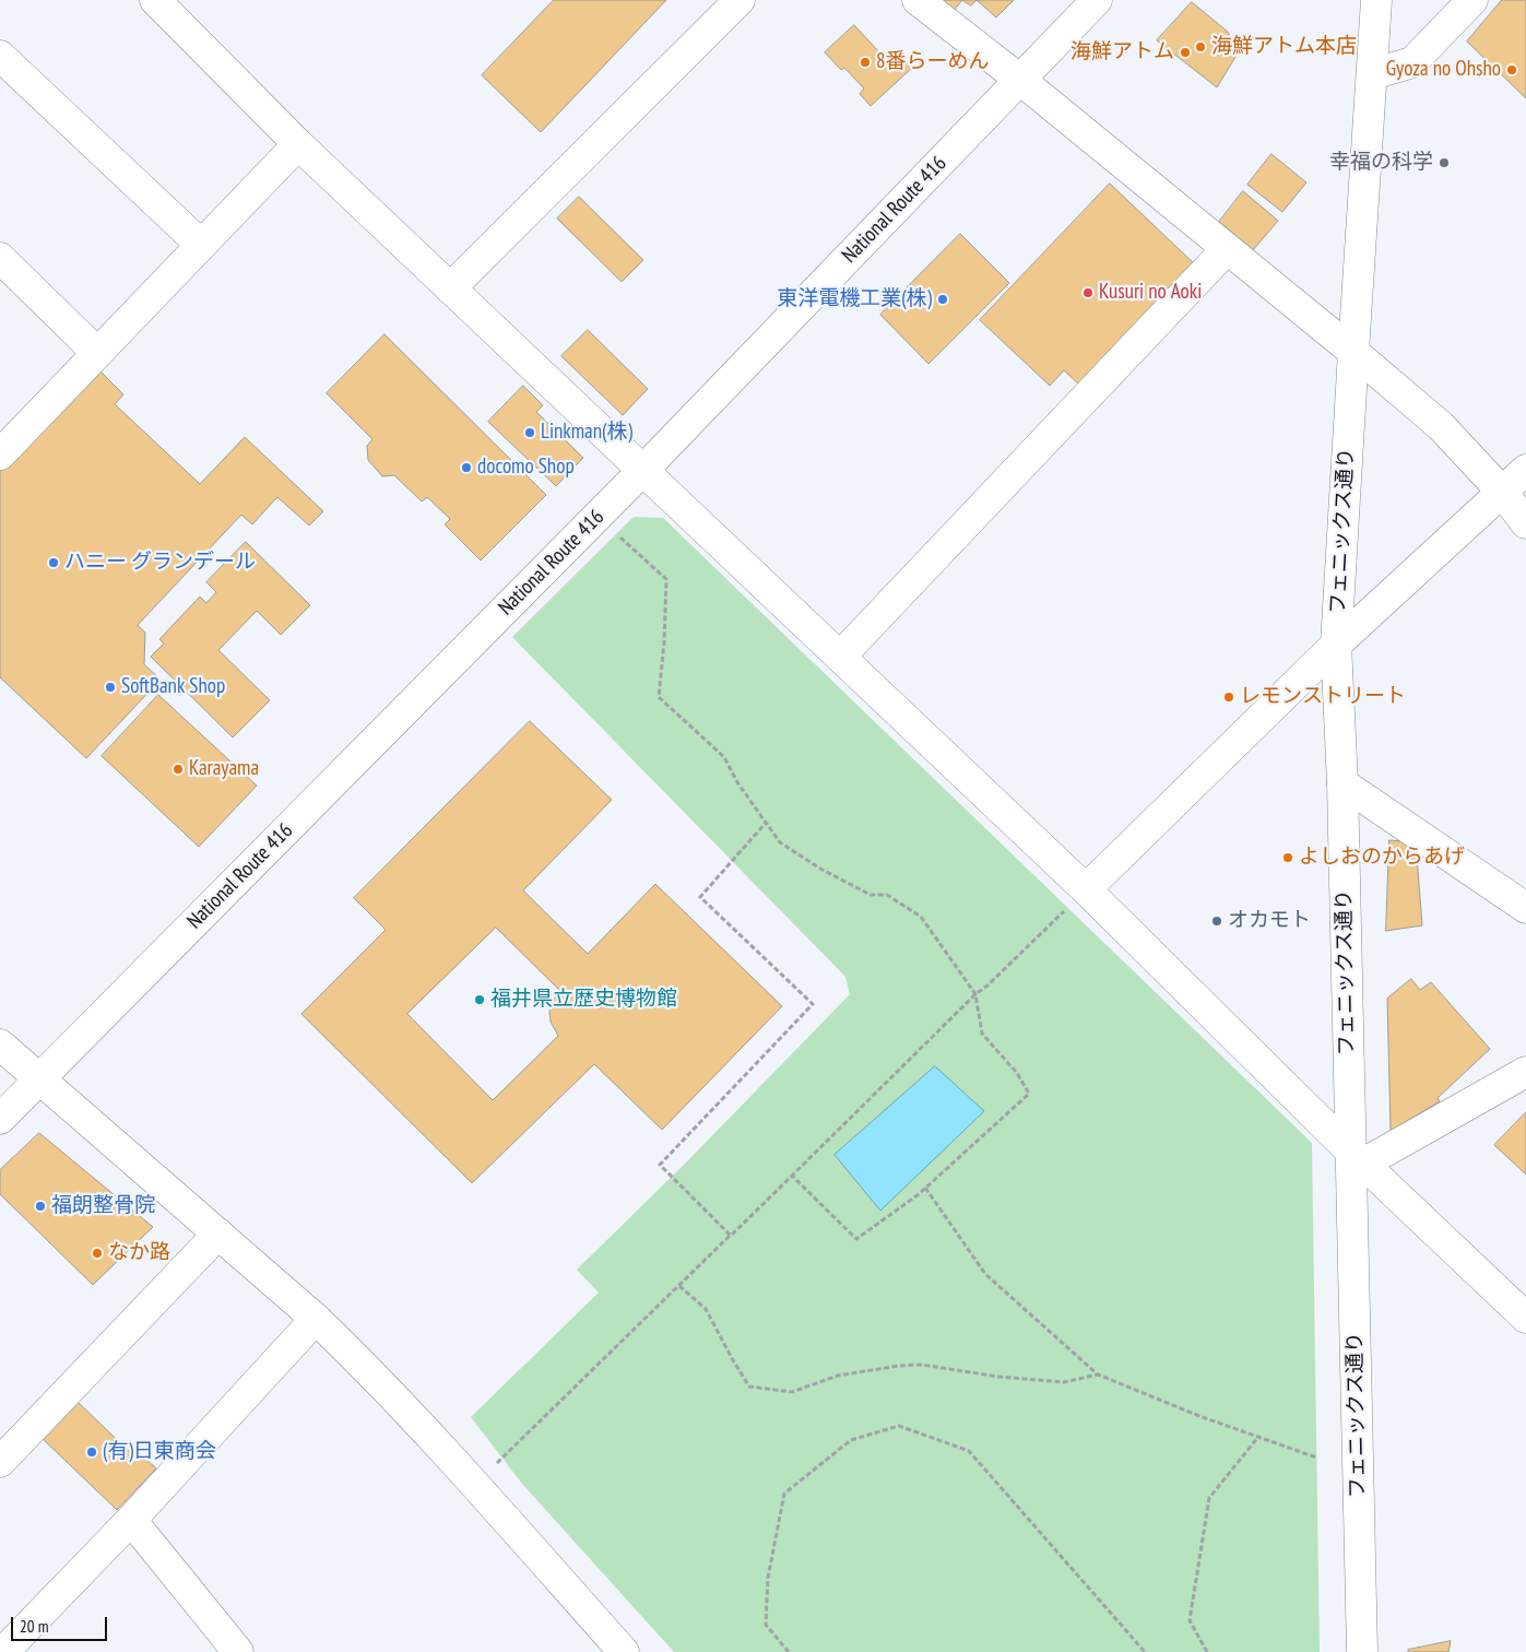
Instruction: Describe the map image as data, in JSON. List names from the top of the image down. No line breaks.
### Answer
{"streets":{"main road":["National Route 416","フェニックス通り"]},"places":["海鮮アトム本店","海鮮アトム","8番らーめん","Gyoza no Ohsho","幸福の科学","Kusuri no Aoki","東洋電機工業(株)","Linkman(株)","docomo Shop","ハニー グランデール","SoftBank Shop","レモンストリート","Karayama","よしおのからあげ","オカモト","福井県立歴史博物館","福朗整骨院","なか路","(有)日東商会"],"scale_bar":"20 m"}
